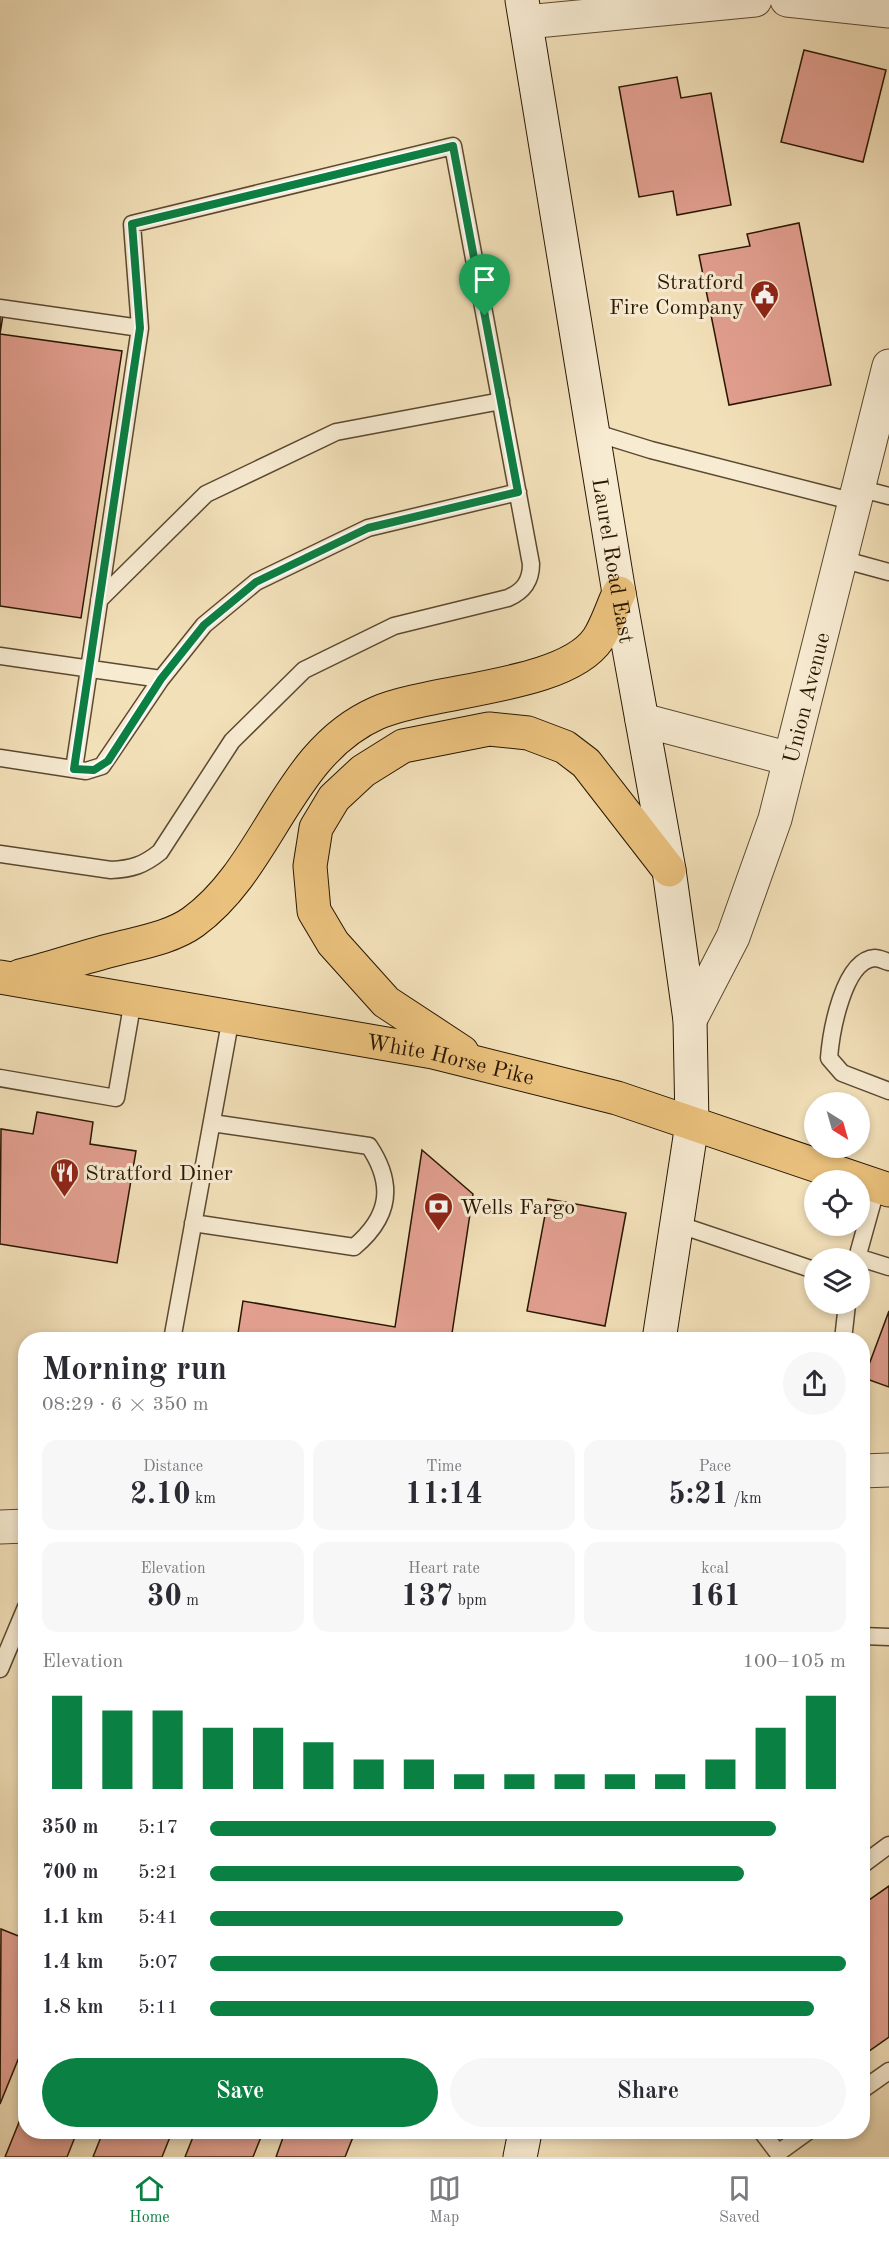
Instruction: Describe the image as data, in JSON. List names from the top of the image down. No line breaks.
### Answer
{"streets":{"highway":["White Horse Pike"],"main road":["Laurel Road East","Union Avenue"]},"crossings":[["Laurel Road East","Union Avenue"],["Laurel Road East","White Horse Pike"]],"places":{"public building":["Stratford Fire Company"],"restaurant":["Stratford Diner"],"bank":["Wells Fargo"]},"north":"bottom right","page":{"heading":["Morning run","08:29 · 6 × 350 m"],"stats":[["Distance","2.10 km"],["Time","11:14"],["Pace","5:21 /km"],["Elevation","30 m"],["Heart rate","137 bpm"],["kcal","161"]],"chart":["Elevation","100–105 m"],"list":[{"name":"350 m","note":"5:17"},{"name":"700 m","note":"5:21"},{"name":"1.1 km","note":"5:41"},{"name":"1.4 km","note":"5:07"},{"name":"1.8 km","note":"5:11"}],"buttons":["Save","Share"],"tabs":["Home","Map","Saved"]}}
